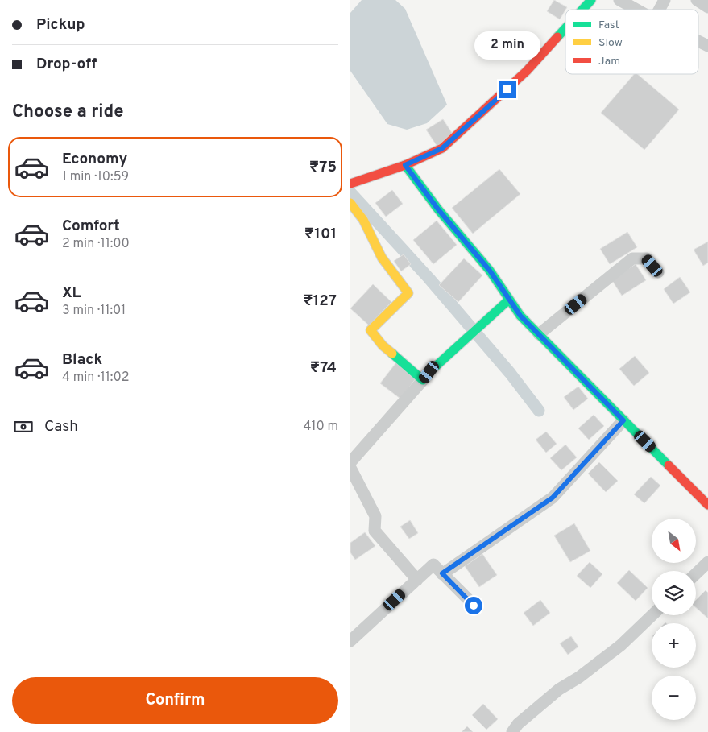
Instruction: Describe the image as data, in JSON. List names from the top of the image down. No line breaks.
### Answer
{"legend":["Fast","Slow","Jam"],"north":"bottom right","page":{"banner":["Pickup","Drop-off"],"bubble":"2 min","heading":"Choose a ride","list":[{"name":"Economy","note":"1 min · 10:59","value":"₹75"},{"name":"Comfort","note":"2 min · 11:00","value":"₹101"},{"name":"XL","note":"3 min · 11:01","value":"₹127"},{"name":"Black","note":"4 min · 11:02","value":"₹74"}],"pay":["Cash","410 m"],"map_buttons":["+","−"],"buttons":"Confirm"}}
